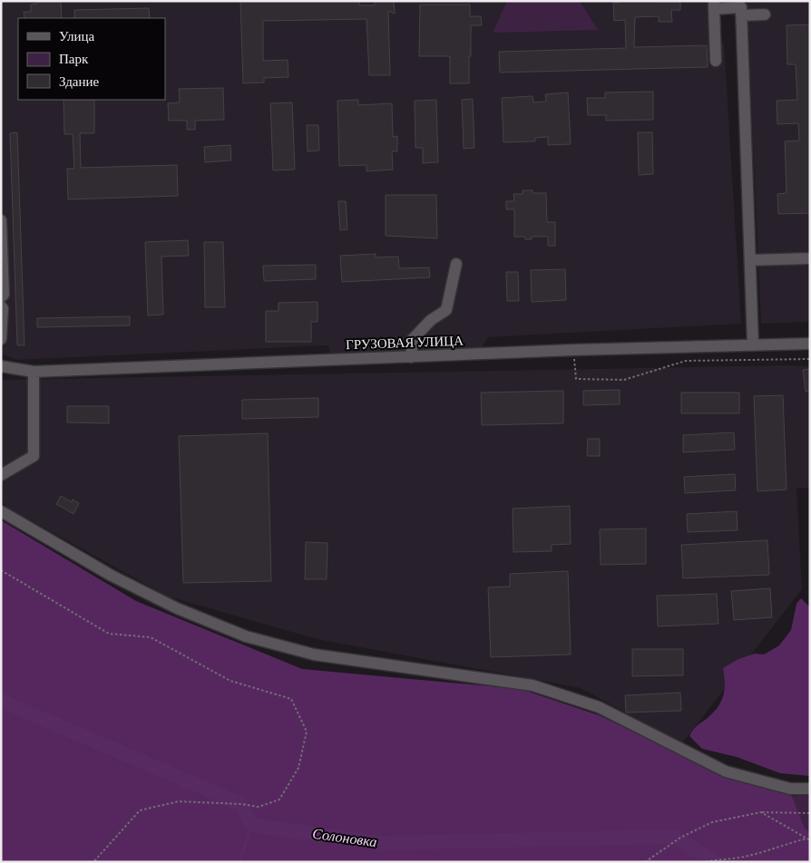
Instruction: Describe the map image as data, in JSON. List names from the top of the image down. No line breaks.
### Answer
{"streets":{"street":["ГРУЗОВАЯ УЛИЦА"]},"water":["Солоновка"],"legend":["Улица","Парк","Здание"]}
